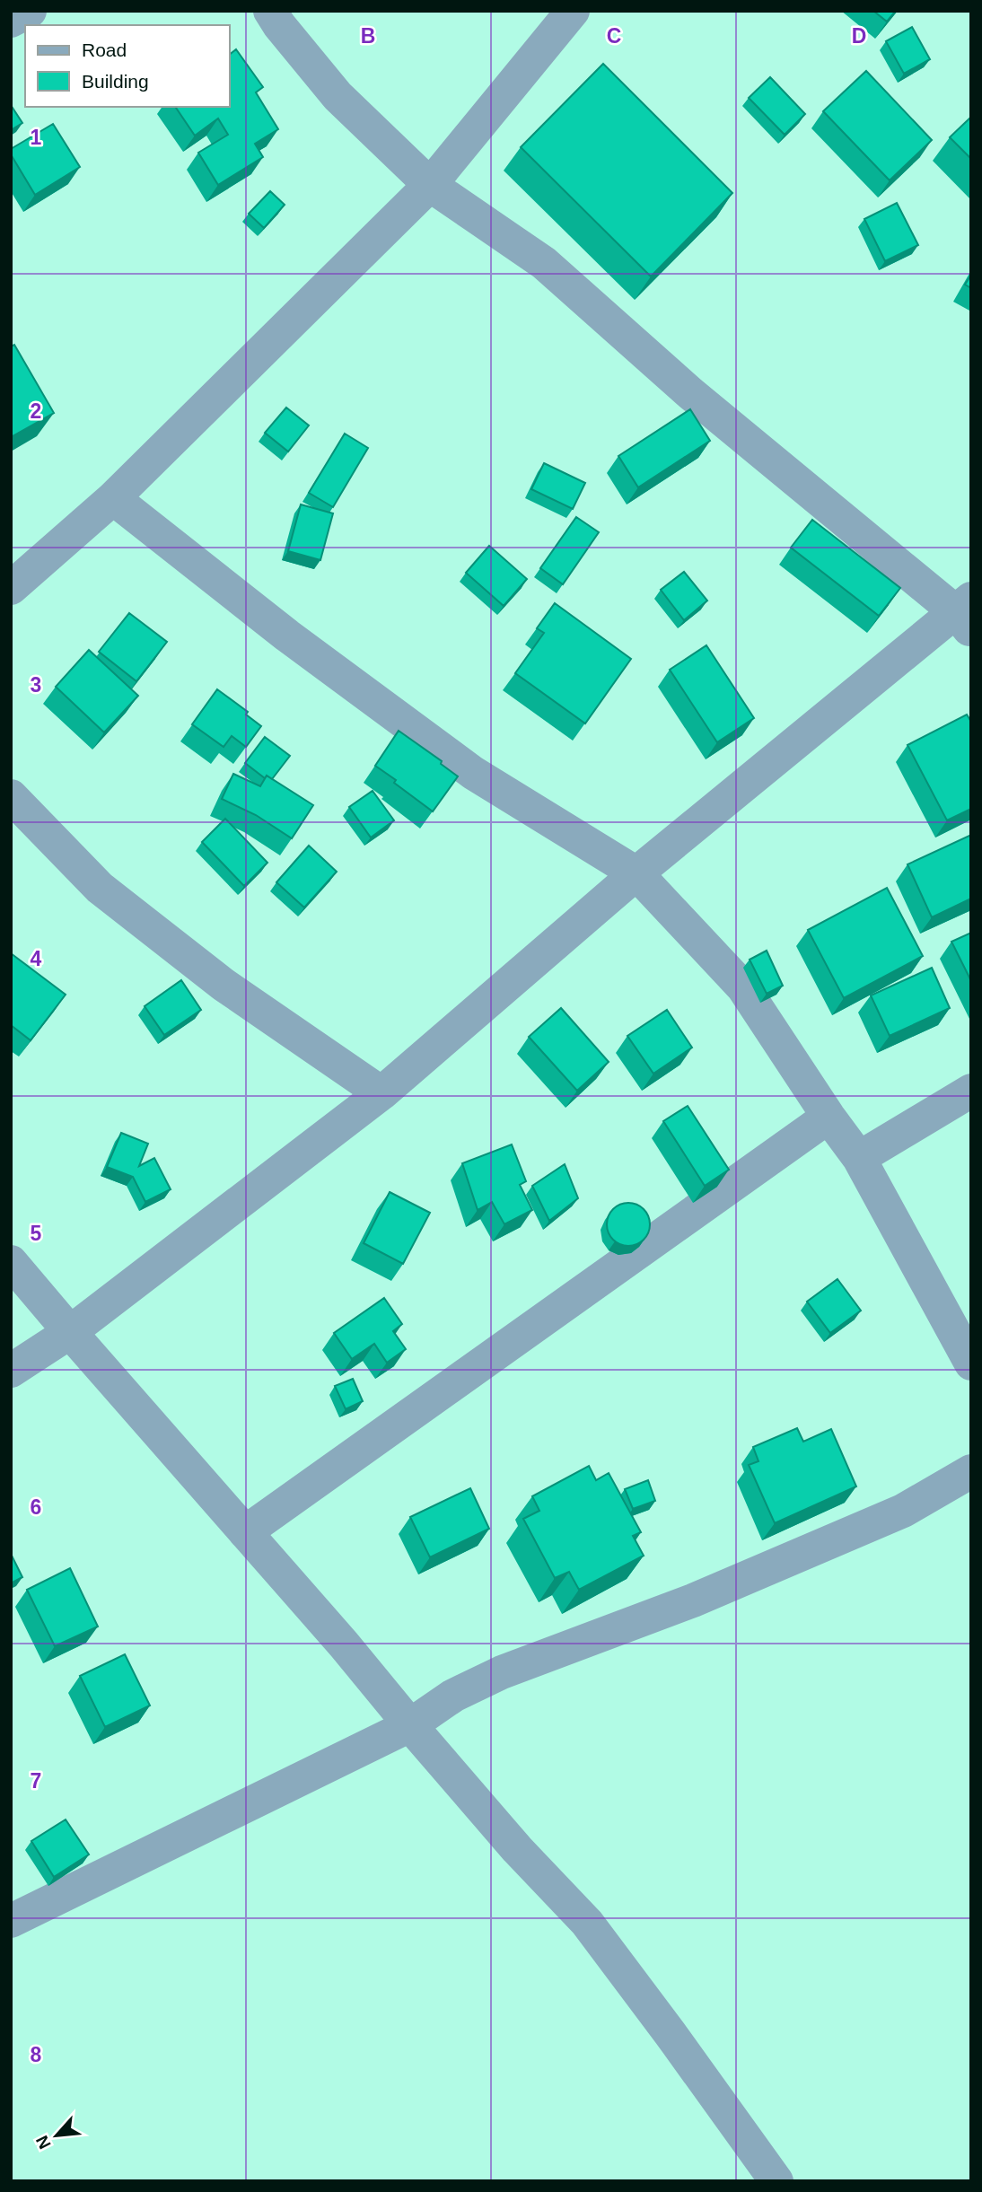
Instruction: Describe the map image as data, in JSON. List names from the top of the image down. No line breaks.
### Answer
{"legend":["Road","Building"],"north":"bottom left","grid":{"columns":["B","C","D"],"rows":["1","2","3","4","5","6","7","8"]}}
